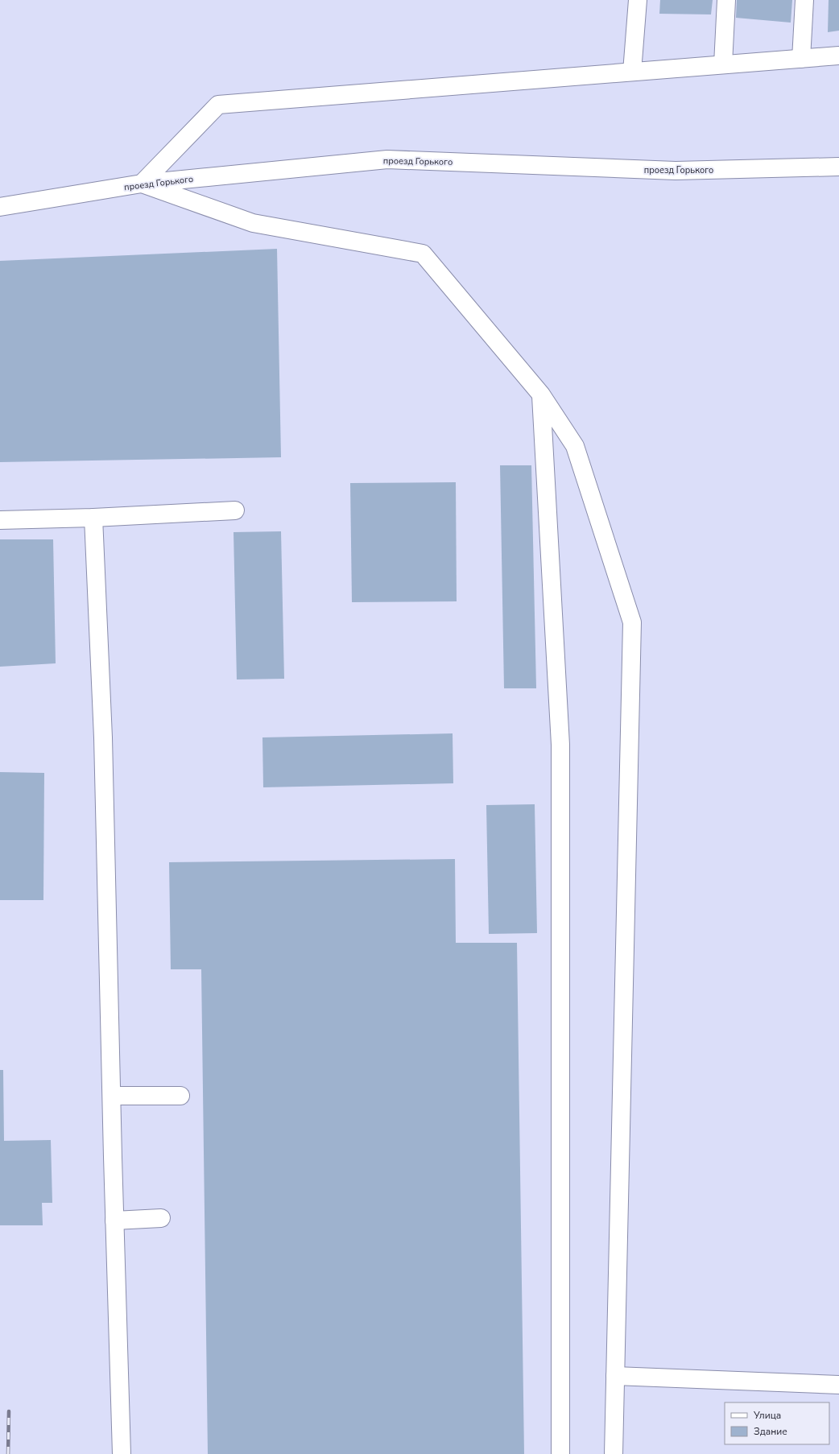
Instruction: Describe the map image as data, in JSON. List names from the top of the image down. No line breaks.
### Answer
{"streets":{"main road":["проезд Горького"]},"legend":["Улица","Здание"]}
